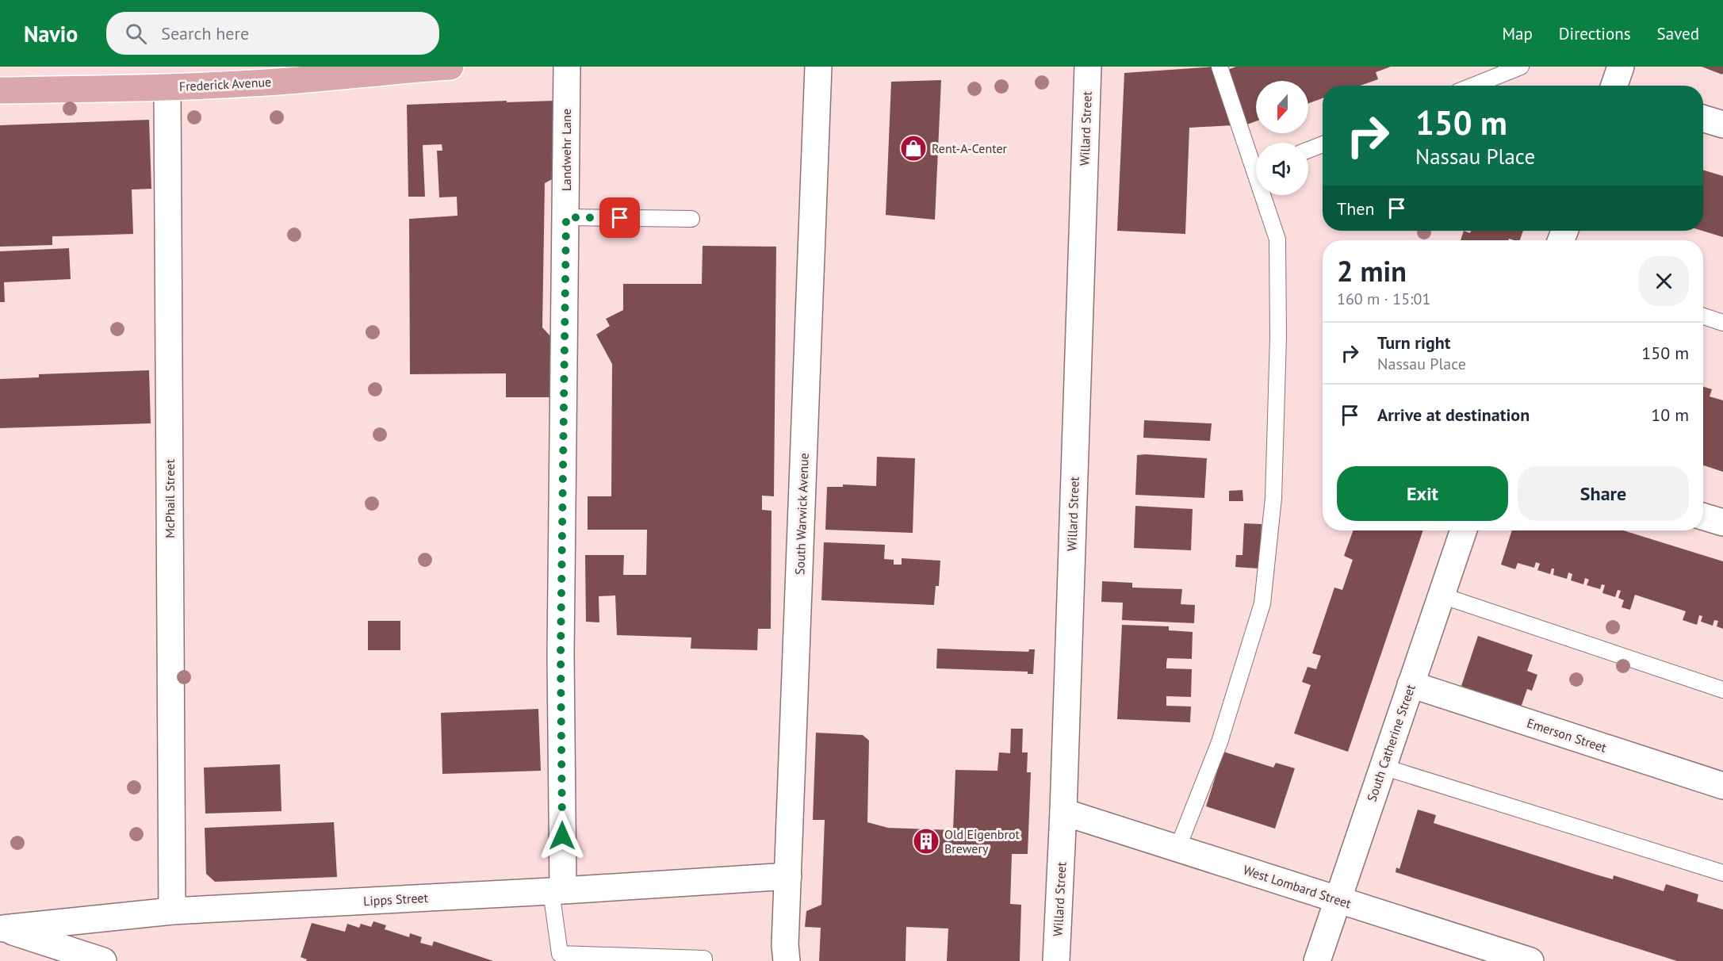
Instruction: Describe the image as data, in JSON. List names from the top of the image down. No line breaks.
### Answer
{"streets":{"main road":["Frederick Avenue"],"street":["Willard Street","Landwehr Lane","McPhail Street","South Warwick Avenue","Emerson Street","South Catherine Street","West Lombard Street","Lipps Street"]},"crossings":[["Frederick Avenue","McPhail Street"],["Willard Street","West Lombard Street"],["Landwehr Lane","Lipps Street"],["McPhail Street","Lipps Street"],["South Warwick Avenue","Lipps Street"],["Emerson Street","South Catherine Street"],["South Catherine Street","West Lombard Street"]],"places":{"shop":["Rent-A-Center"],"building":["Old Eigenbrot Brewery"]},"north":"bottom","page":{"header":"Navio","search":"Search here","nav":["Map","Directions","Saved"],"turn":["150 m","Nassau Place"],"then":"Then","heading":["2 min","160 m · 15:01"],"list":[{"name":"Turn right","note":"Nassau Place","value":"150 m"},{"name":"Arrive at destination","value":"10 m"}],"buttons":["Exit","Share"]}}
